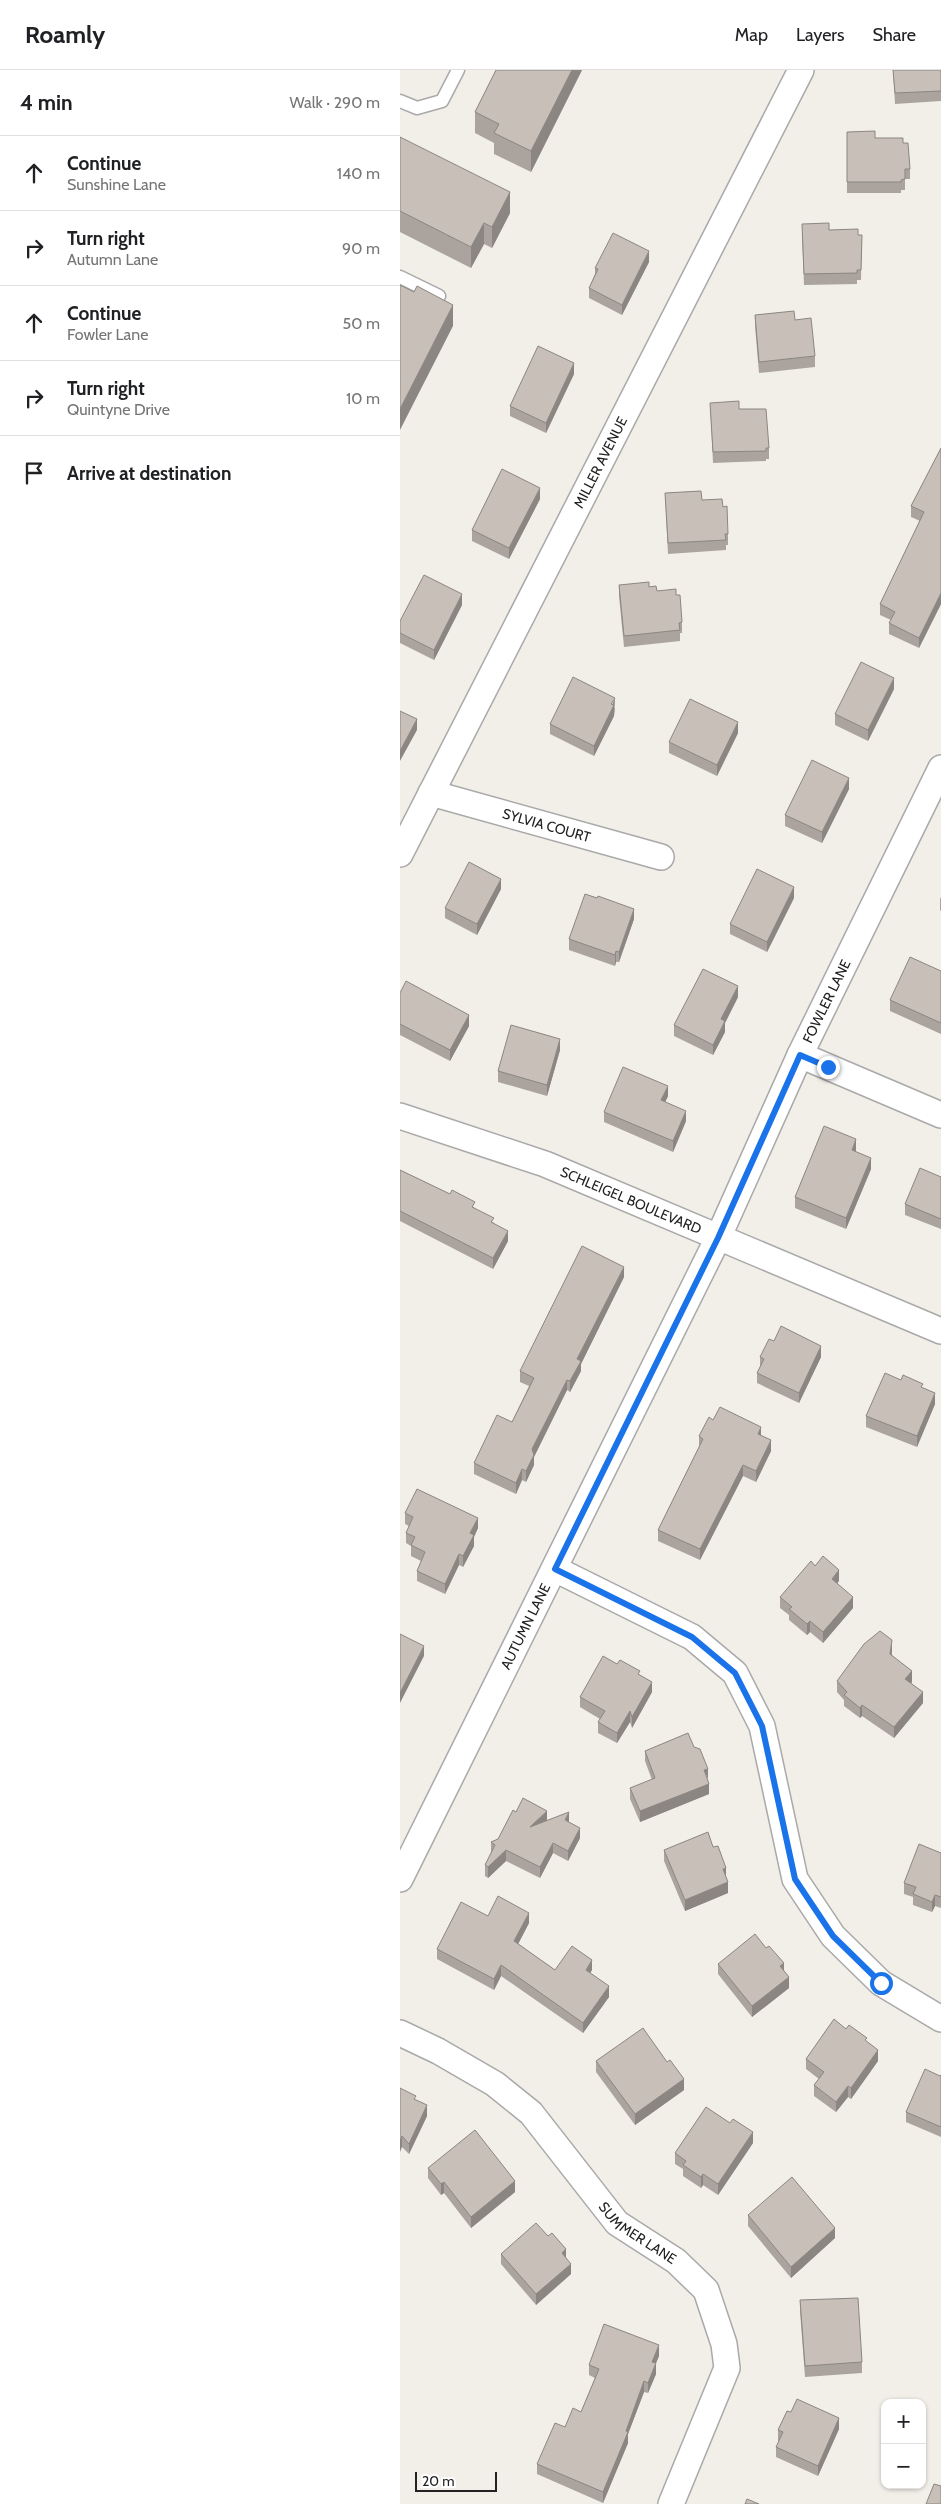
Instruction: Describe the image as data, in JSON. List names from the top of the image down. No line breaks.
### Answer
{"streets":{"street":["MILLER AVENUE","SYLVIA COURT","FOWLER LANE","SCHLEIGEL BOULEVARD","AUTUMN LANE","SUMMER LANE"]},"crossings":[["MILLER AVENUE","SYLVIA COURT"],["FOWLER LANE","SCHLEIGEL BOULEVARD"],["FOWLER LANE","AUTUMN LANE"],["SCHLEIGEL BOULEVARD","AUTUMN LANE"]],"scale_bar":"20 m","page":{"header":"Roamly","nav":["Map","Layers","Share"],"heading":["4 min","Walk · 290 m"],"list":[["Continue","Sunshine Lane","140 m"],["Turn right","Autumn Lane","90 m"],["Continue","Fowler Lane","50 m"],["Turn right","Quintyne Drive","10 m"],"Arrive at destination"],"map_buttons":["+","−"],"scale":"20 m"}}
